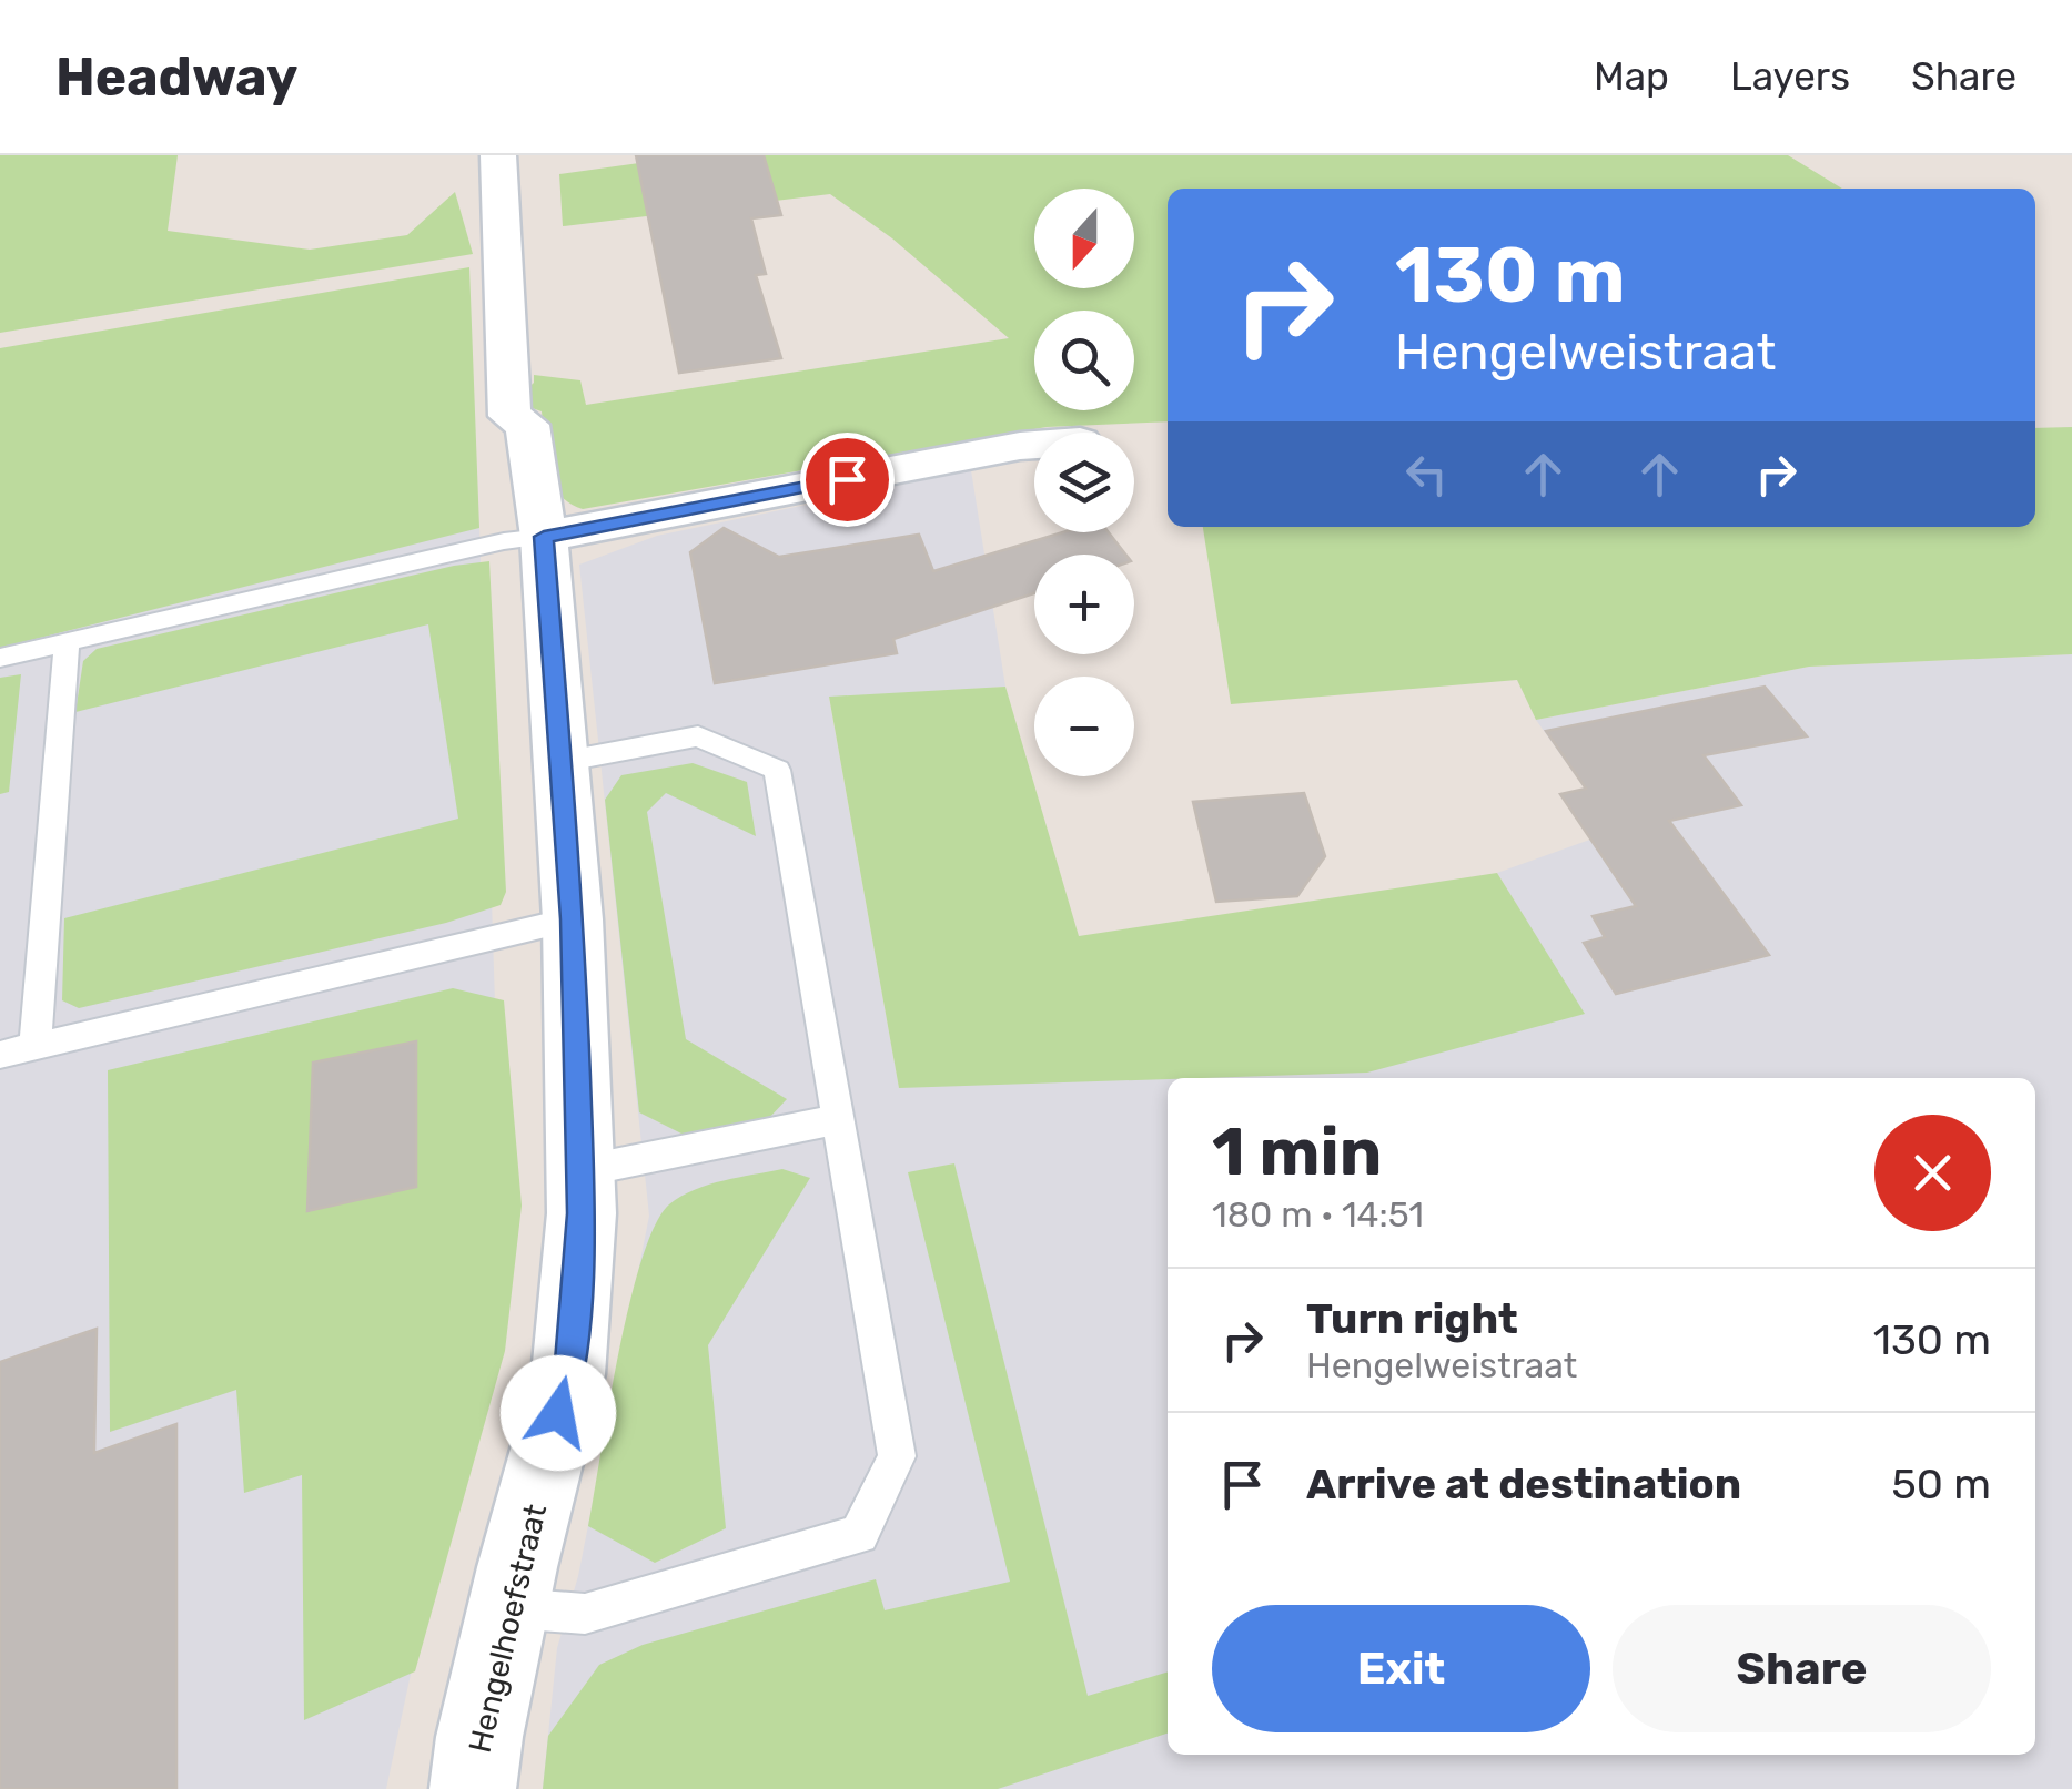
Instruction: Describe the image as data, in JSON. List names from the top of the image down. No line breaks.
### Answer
{"streets":{"street":["Hengelhoefstraat"]},"north":"bottom","page":{"header":"Headway","nav":["Map","Layers","Share"],"map_buttons":["+","−"],"turn":["130 m","Hengelweistraat"],"heading":["1 min","180 m · 14:51"],"list":[{"name":"Turn right","note":"Hengelweistraat","value":"130 m"},{"name":"Arrive at destination","value":"50 m"}],"buttons":["Exit","Share"]}}
